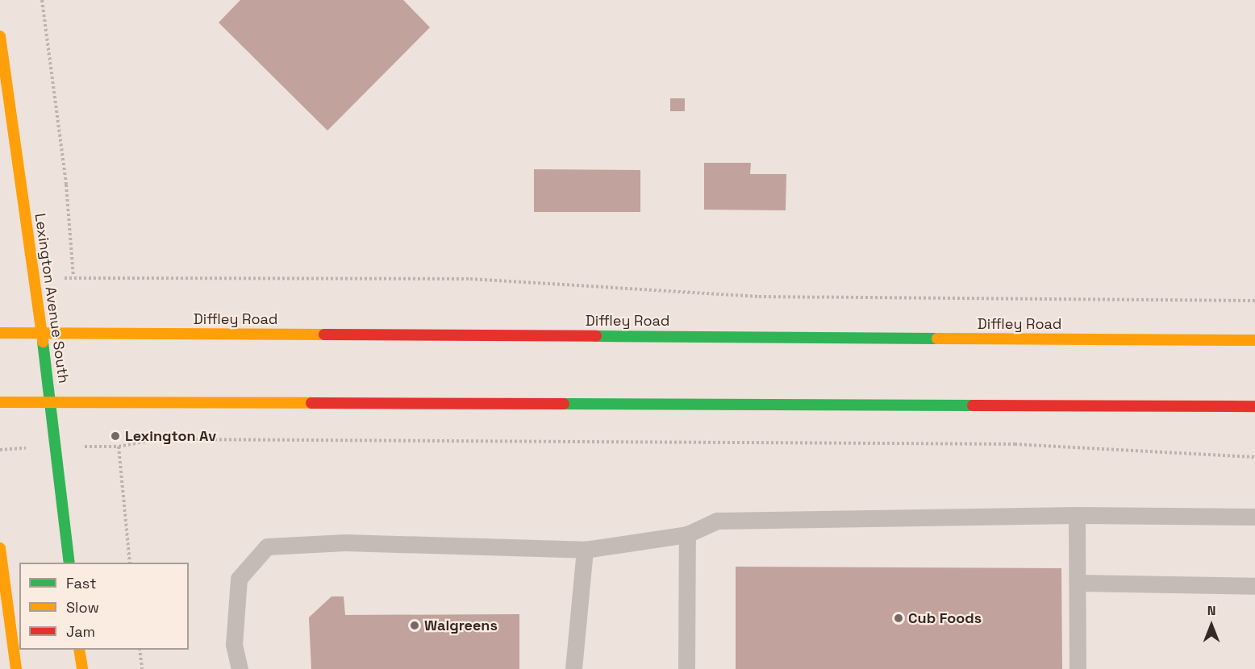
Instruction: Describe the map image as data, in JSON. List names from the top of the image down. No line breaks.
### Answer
{"streets":{"main road":["Lexington Avenue South","Diffley Road"]},"crossings":[["Lexington Avenue South","Diffley Road"]],"places":["Lexington Av","Cub Foods","Walgreens"],"legend":["Fast","Slow","Jam"],"north":"top"}
